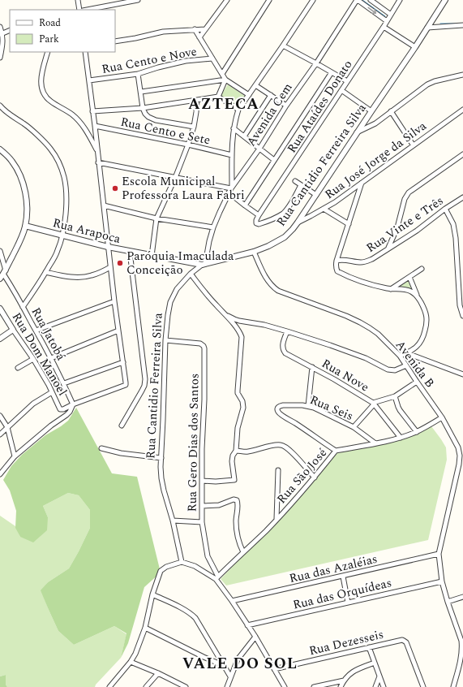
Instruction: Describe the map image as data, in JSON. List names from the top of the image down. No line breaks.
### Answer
{"streets":{"street":["Rua Cento e Nove","Rua Ataídes Donato","Avenida Cem","Rua Cento e Sete","Rua José Jorge da Silva","Rua Cantidio Ferreira Silva","Rua Vinte e Três","Rua Arapoca","Rua Jatobá","Rua Dom Manoel","Avenida B","Rua Nove","Rua Seis","Rua Gero Dias dos Santos","Rua São José","Rua das Azaléias","Rua das Orquídeas","Rua Dezesseis"]},"crossings":[["Avenida Cem","Rua Cantidio Ferreira Silva"],["Avenida Cem","Rua Arapoca"],["Rua José Jorge da Silva","Rua Cantidio Ferreira Silva"],["Rua Cantidio Ferreira Silva","Rua Arapoca"],["Rua Cantidio Ferreira Silva","Avenida B"],["Rua Cantidio Ferreira Silva","Rua Gero Dias dos Santos"],["Rua Jatobá","Rua Dom Manoel"],["Avenida B","Rua Nove"],["Avenida B","Rua São José"],["Avenida B","Rua das Azaléias"],["Avenida B","Rua das Orquídeas"],["Rua Seis","Rua São José"],["Rua Gero Dias dos Santos","Rua São José"]],"districts":["AZTECA","VALE DO SOL"],"places":["Escola Municipal Professora Laura Fabri","Paróquia Imaculada Conceição"],"legend":["Road","Park"]}
